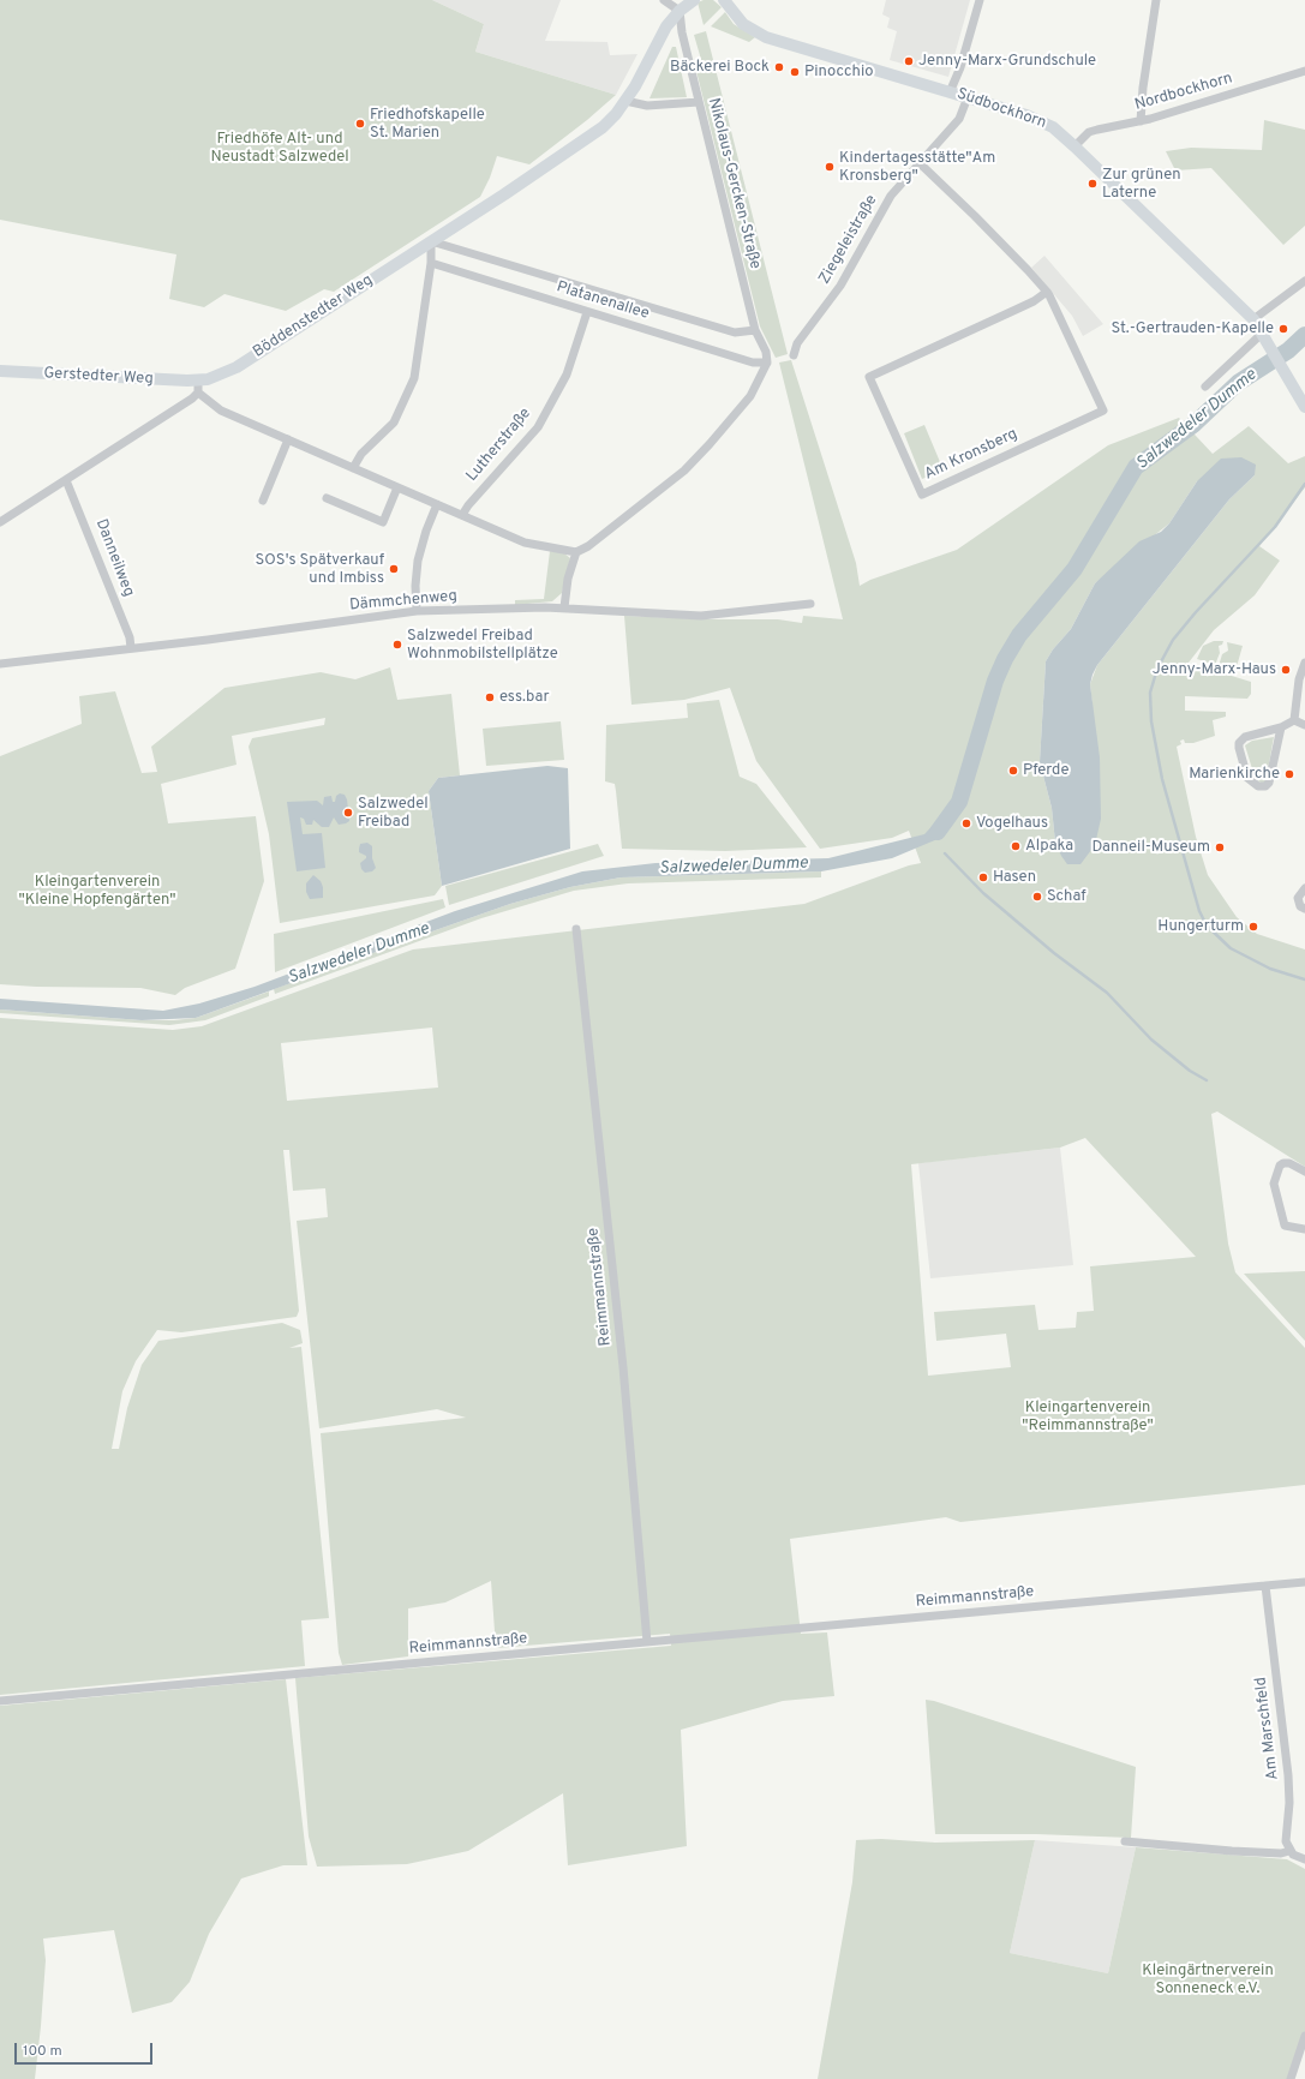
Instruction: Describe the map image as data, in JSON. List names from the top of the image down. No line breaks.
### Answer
{"streets":{"street":["Nordbockhorn","Südbockhorn","Nikolaus-Gercken-Straße","Ziegeleistraße","Platanenallee","Böddenstedter Weg","Gerstedter Weg","Lutherstraße","Am Kronsberg","Danneilweg","Dämmchenweg","Reimmannstraße","Am Marschfeld"]},"crossings":[["Nordbockhorn","Südbockhorn"],["Südbockhorn","Ziegeleistraße"],["Nikolaus-Gercken-Straße","Platanenallee"],["Nikolaus-Gercken-Straße","Böddenstedter Weg"],["Ziegeleistraße","Am Kronsberg"],["Platanenallee","Böddenstedter Weg"],["Platanenallee","Lutherstraße"],["Böddenstedter Weg","Gerstedter Weg"],["Böddenstedter Weg","Danneilweg"],["Danneilweg","Dämmchenweg"],["Reimmannstraße","Am Marschfeld"]],"water":["Salzwedeler Dumme"],"parks":["Friedhöfe Alt- und Neustadt Salzwedel","Kleingartenverein \"Kleine Hopfengärten\"","Kleingartenverein \"Reimmannstraße\"","Kleingärtnerverein Sonneneck e.V."],"places":["Jenny-Marx-Grundschule","Bäckerei Bock","Pinocchio","Friedhofskapelle St. Marien","Kindertagesstätte\"Am Kronsberg\"","Zur grünen Laterne","St.-Gertrauden-Kapelle","SOS's Spätverkauf und Imbiss","Salzwedel Freibad Wohnmobilstellplätze","Jenny-Marx-Haus","ess.bar","Pferde","Marienkirche","Salzwedel Freibad","Vogelhaus","Alpaka","Danneil-Museum","Hasen","Schaf","Hungerturm"],"scale_bar":"100 m"}
